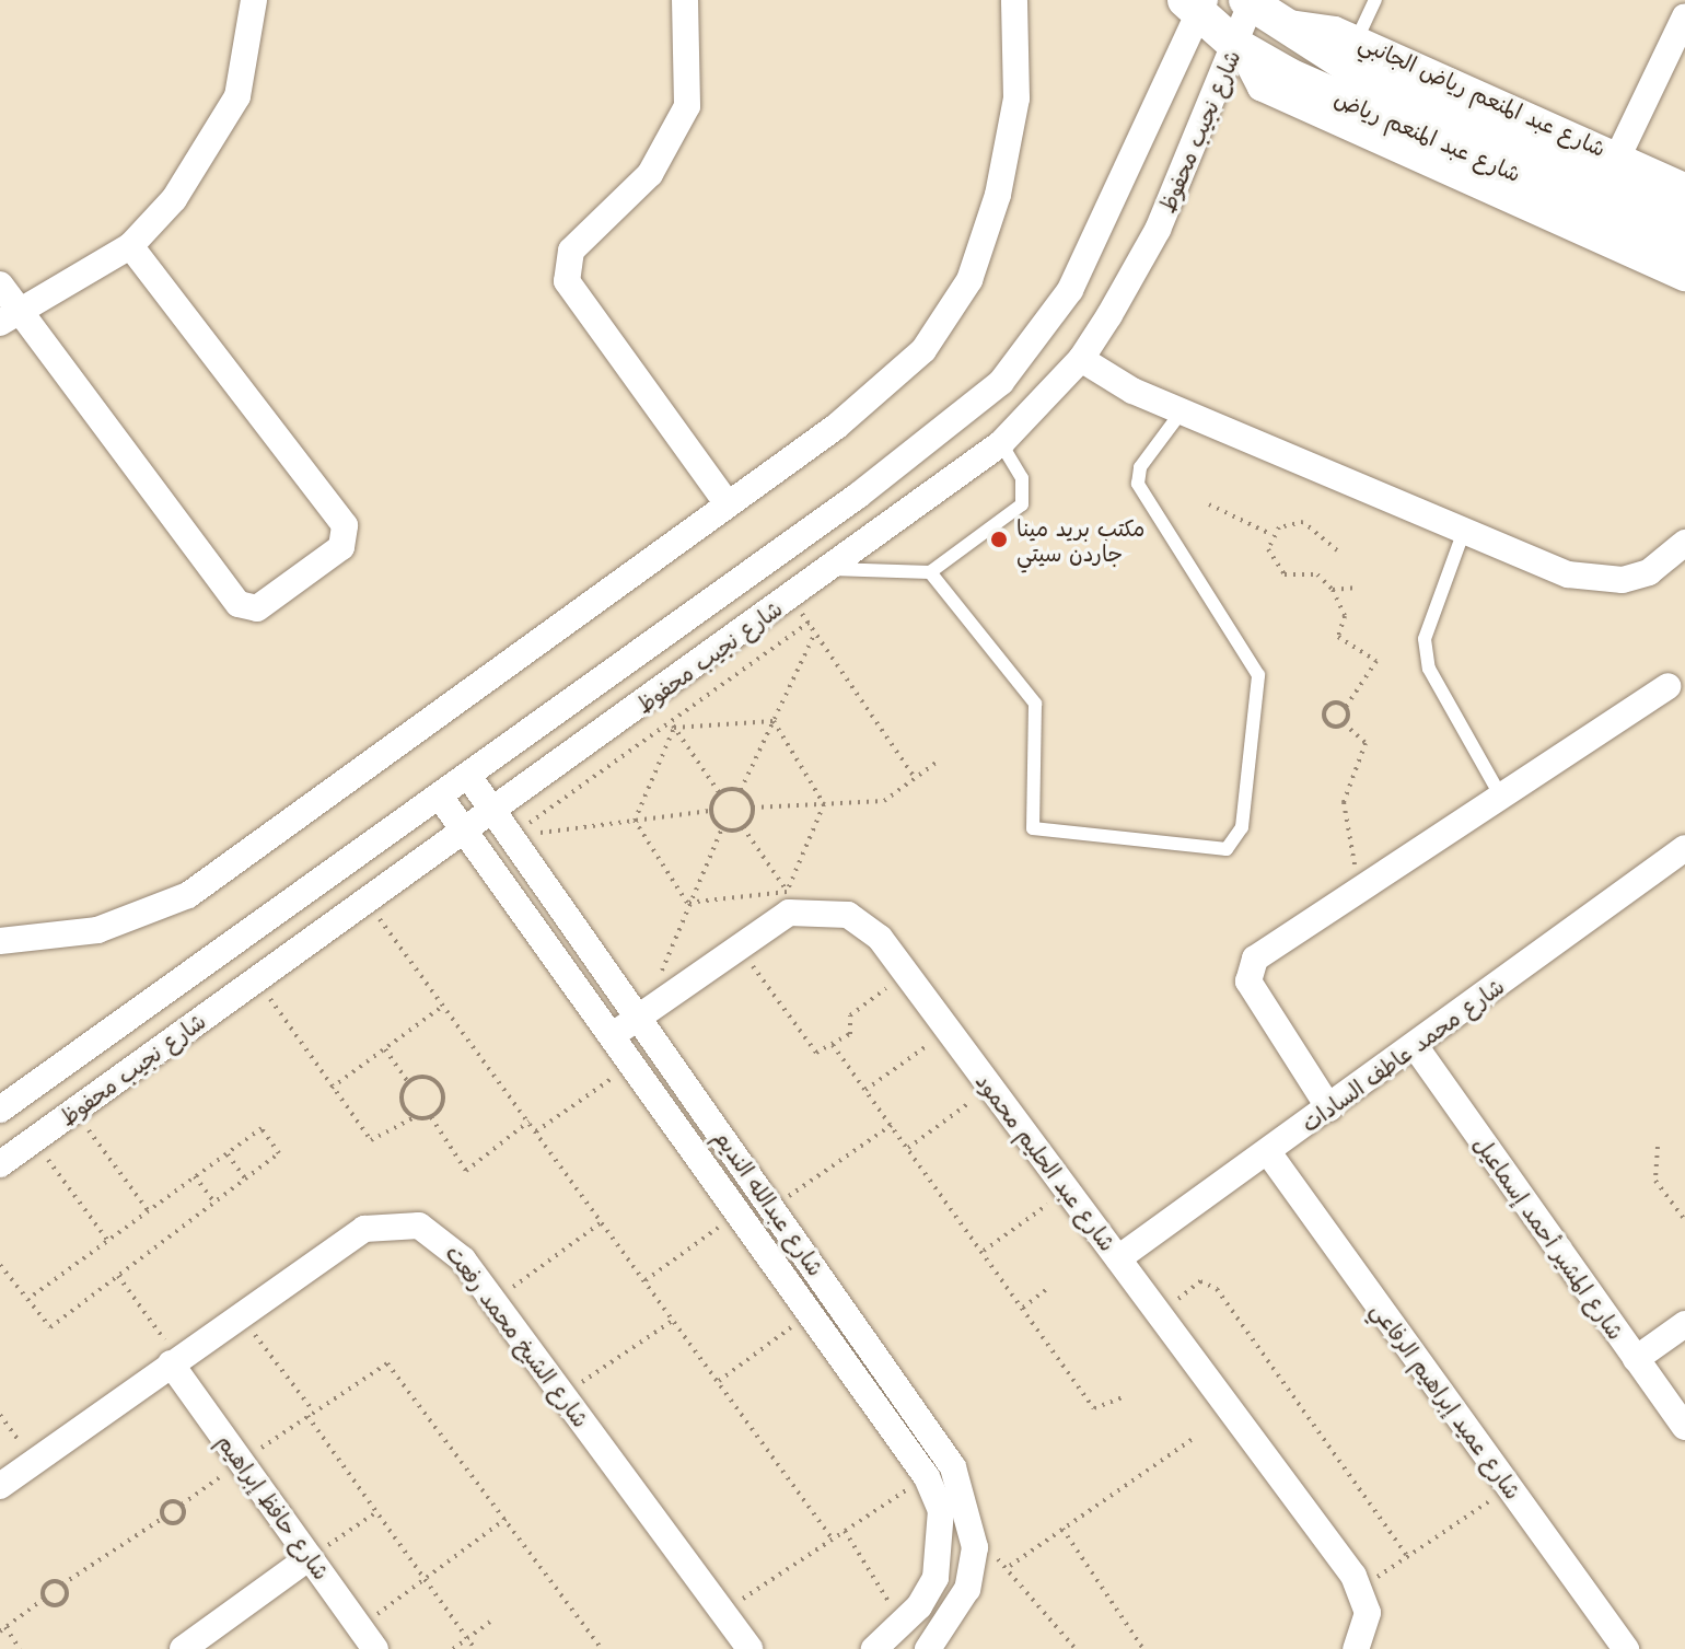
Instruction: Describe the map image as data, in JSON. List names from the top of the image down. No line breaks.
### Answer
{"streets":{"street":["شارع عبد المنعم رياض الجانبي","شارع نجيب محفوظ","شارع عبد المنعم رياض","شارع محمد عاطف السادات","شارع عبد الحليم محمود","شارع عبدالله النديم","شارع المشير أحمد إسماعيل","شارع الشيخ محمد رفعت","شارع عميد إبراهيم الرفاعي","شارع حافظ إبراهيم"]},"crossings":[["شارع عبد المنعم رياض الجانبي","شارع نجيب محفوظ"],["شارع عبد المنعم رياض الجانبي","شارع عبد المنعم رياض"],["شارع نجيب محفوظ","شارع عبد المنعم رياض"],["شارع نجيب محفوظ","شارع عبدالله النديم"],["شارع محمد عاطف السادات","شارع عبد الحليم محمود"],["شارع محمد عاطف السادات","شارع المشير أحمد إسماعيل"],["شارع محمد عاطف السادات","شارع عميد إبراهيم الرفاعي"],["شارع الشيخ محمد رفعت","شارع حافظ إبراهيم"]],"places":["مكتب بريد مينا جاردن سيتي"]}
